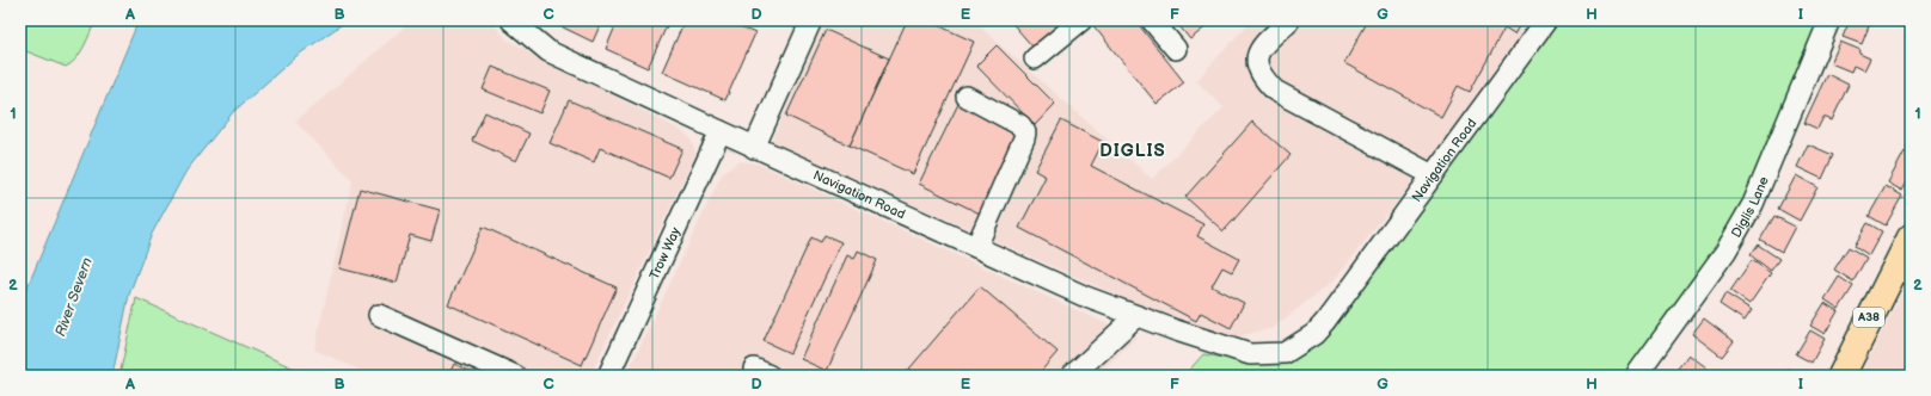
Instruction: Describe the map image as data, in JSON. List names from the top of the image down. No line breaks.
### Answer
{"streets":{"main road":["A38"],"street":["Navigation Road","Diglis Lane","Trow Way"]},"crossings":[["Navigation Road","Trow Way"]],"districts":["DIGLIS"],"water":["River Severn"],"grid":{"columns":["A","B","C","D","E","F","G","H","I"],"rows":["1","2"]}}
